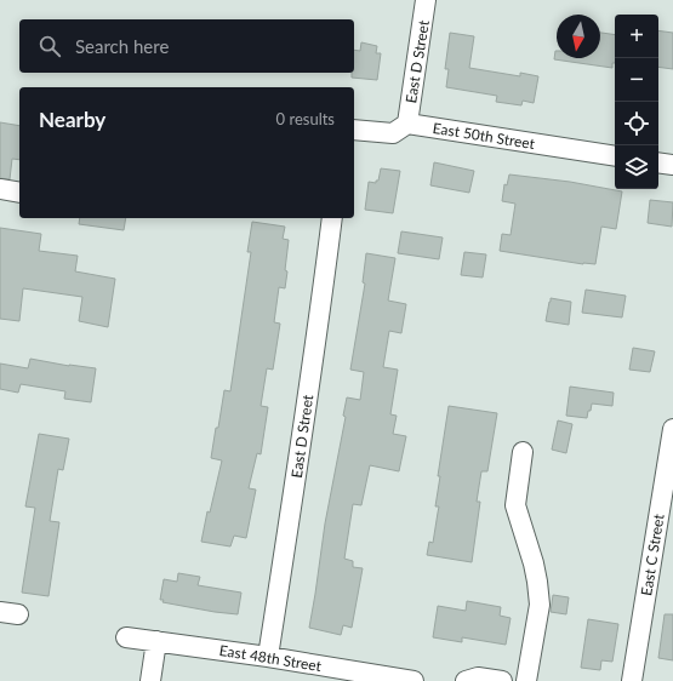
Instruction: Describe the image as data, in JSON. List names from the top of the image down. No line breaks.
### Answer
{"streets":{"street":["East D Street","East 50th Street","East C Street","East 48th Street"]},"crossings":[["East D Street","East 50th Street"],["East D Street","East 48th Street"]],"north":"bottom","page":{"map_buttons":["+","−"],"search":"Search here","heading":["Nearby","0 results"]}}
